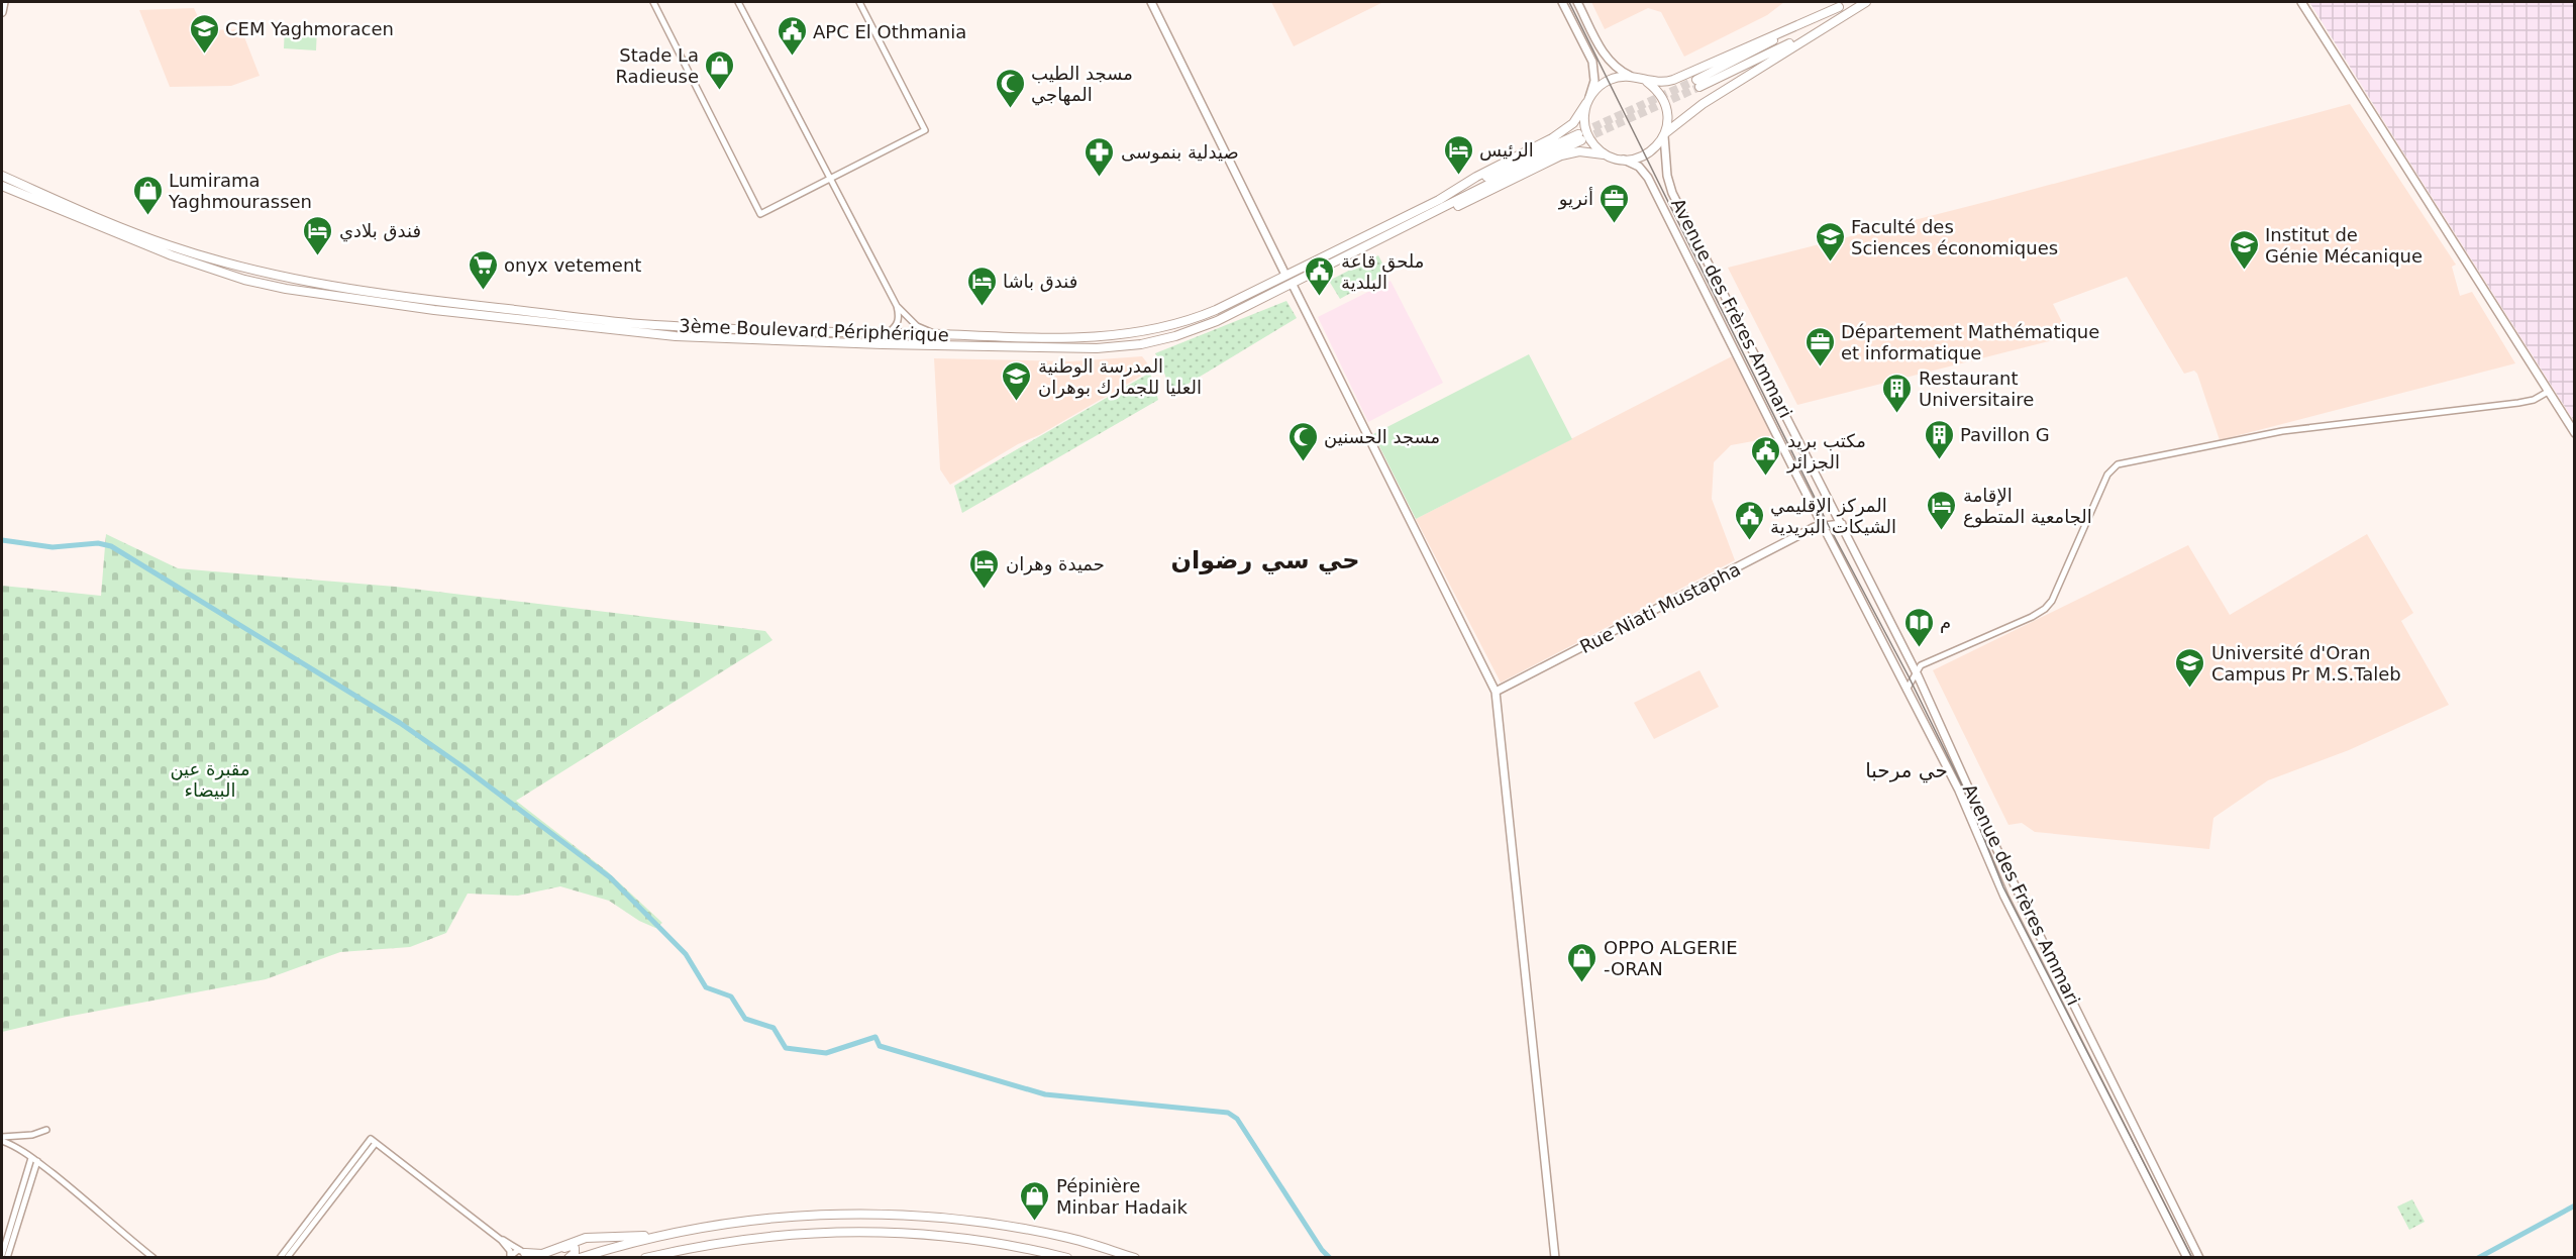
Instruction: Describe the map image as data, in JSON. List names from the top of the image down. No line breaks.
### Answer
{"streets":{"highway":["3ème Boulevard Périphérique"],"main road":["Avenue des Frères Ammari","Rue Niati Mustapha"]},"crossings":[["Avenue des Frères Ammari","3ème Boulevard Périphérique"],["Avenue des Frères Ammari","Rue Niati Mustapha"]],"districts":["حي سي رضوان","حي مرحبا"],"parks":["مقبرة عين البيضاء"],"places":{"school or university":["CEM Yaghmoracen","Faculté des Sciences économiques","Institut de Génie Mécanique","المدرسة الوطنية العليا للجمارك بوهران","Université d'Oran Campus Pr M.S.Taleb"],"public building":["APC El Othmania","ملحق قاعة البلدية","مكتب بريد الجزائر","المركز الإقليمي الشيكات البريدية"],"shop":["Stade La Radieuse","Lumirama Yaghmourassen","OPPO ALGERIE -ORAN","Pépinière Minbar Hadaik"],"mosque":["مسجد الطيب المهاجي","مسجد الحسنين"],"hotel":["الرئيس","فندق بلادي","فندق باشا","الإقامة الجامعية المتطوع","حميدة وهران"],"pharmacy":["صيدلية بنموسى"],"office":["أنريو","Département Mathématique et informatique"],"supermarket":["onyx vetement"],"building":["Restaurant Universitaire","Pavillon G"],"library":["م"]}}
